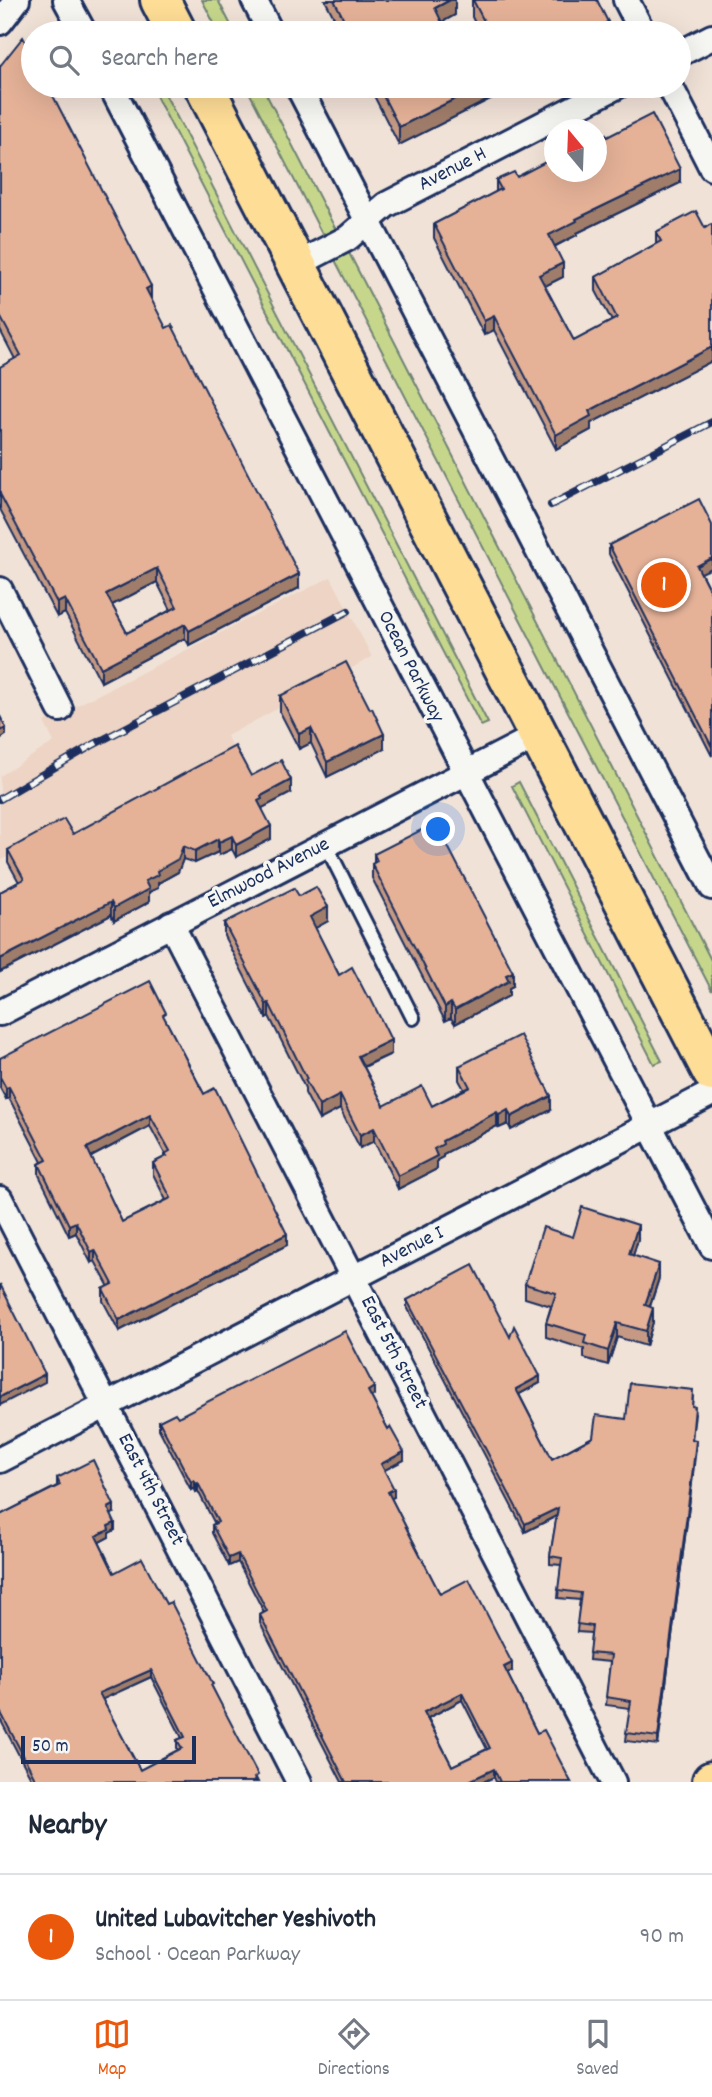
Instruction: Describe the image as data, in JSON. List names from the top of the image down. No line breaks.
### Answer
{"streets":{"street":["Avenue H","Ocean Parkway","Elmwood Avenue","Avenue I","East 5th Street","East 4th Street"]},"crossings":[["Ocean Parkway","Elmwood Avenue"],["Ocean Parkway","Avenue I"],["Elmwood Avenue","East 5th Street"],["Avenue I","East 5th Street"],["Avenue I","East 4th Street"]],"scale_bar":"50 m","north":"top","page":{"search":"Search here","pins":"1","scale":"50 m","heading":"Nearby","list":[{"mark":"1","name":"United Lubavitcher Yeshivoth","note":"School · Ocean Parkway","value":"90 m"}],"nav":["Map","Directions","Saved"]}}
